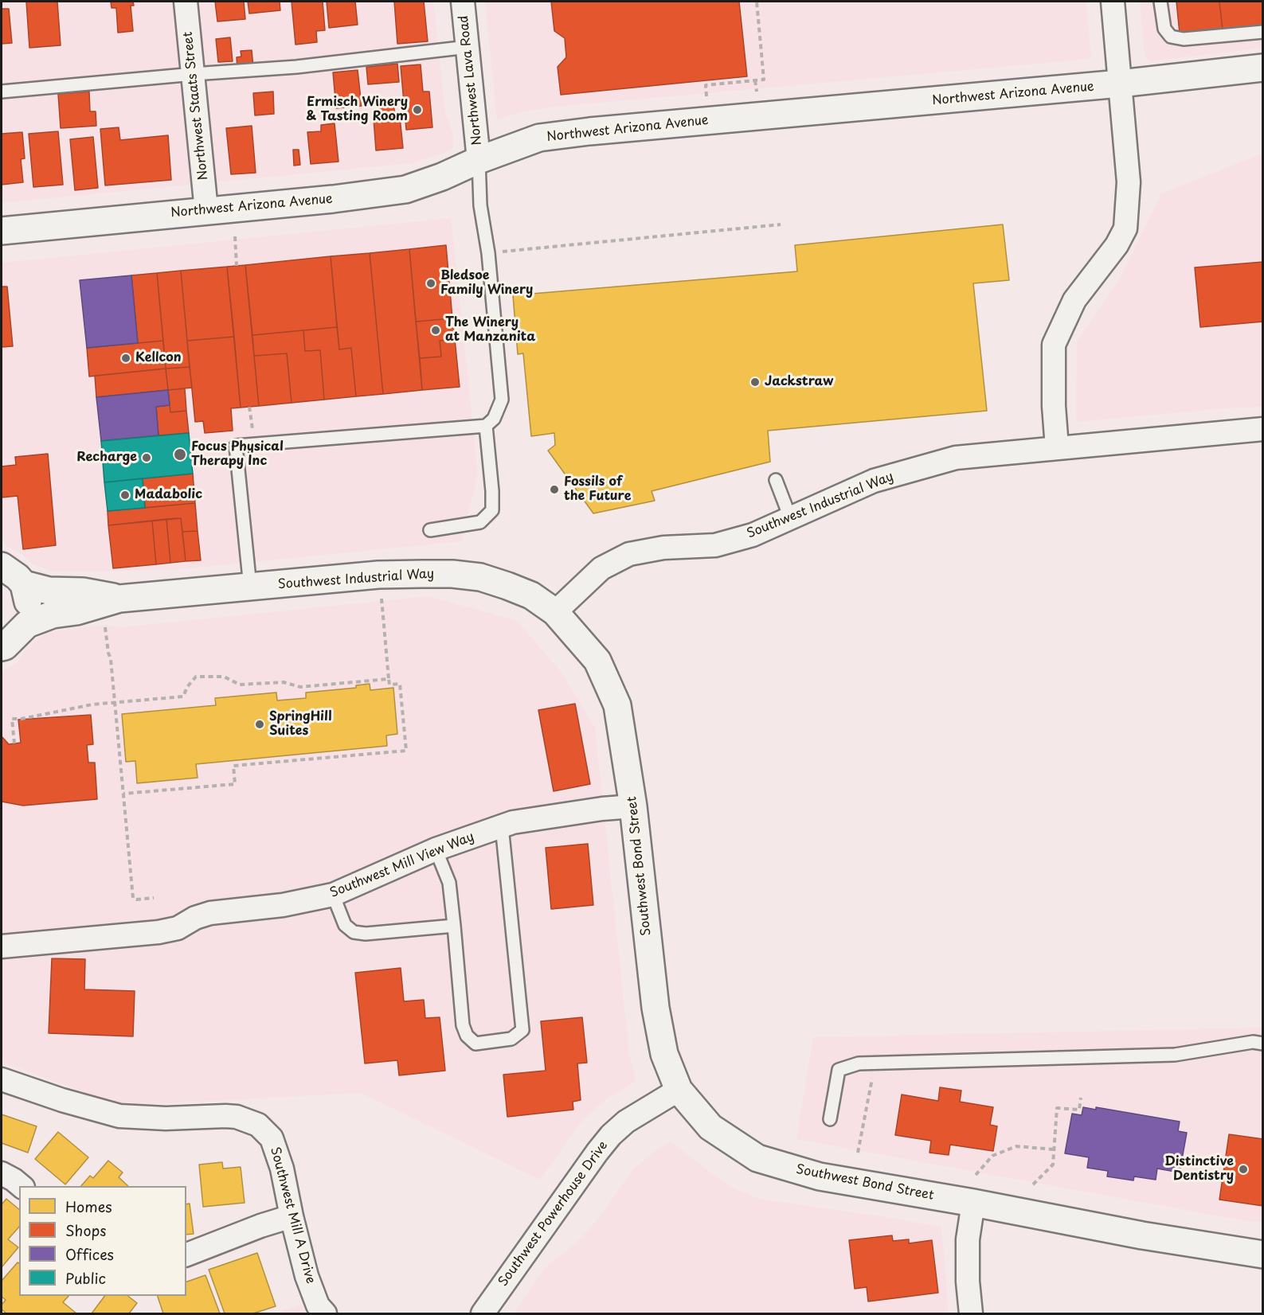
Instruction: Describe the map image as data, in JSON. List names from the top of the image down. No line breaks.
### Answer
{"streets":{"street":["Northwest Lava Road","Northwest Arizona Avenue","Northwest Staats Street","Southwest Industrial Way","Southwest Mill View Way","Southwest Bond Street","Southwest Powerhouse Drive","Southwest Mill A Drive"]},"crossings":[["Northwest Lava Road","Northwest Arizona Avenue"],["Northwest Arizona Avenue","Northwest Staats Street"],["Southwest Industrial Way","Southwest Bond Street"],["Southwest Mill View Way","Southwest Bond Street"],["Southwest Bond Street","Southwest Powerhouse Drive"]],"places":["Ermisch Winery & Tasting Room","Bledsoe Family Winery","The Winery at Manzanita","Kellcon","Jackstraw","Focus Physical Therapy Inc","Recharge","Fossils of the Future","Madabolic","SpringHill Suites","Distinctive Dentistry"],"legend":["Homes","Shops","Offices","Public"]}
